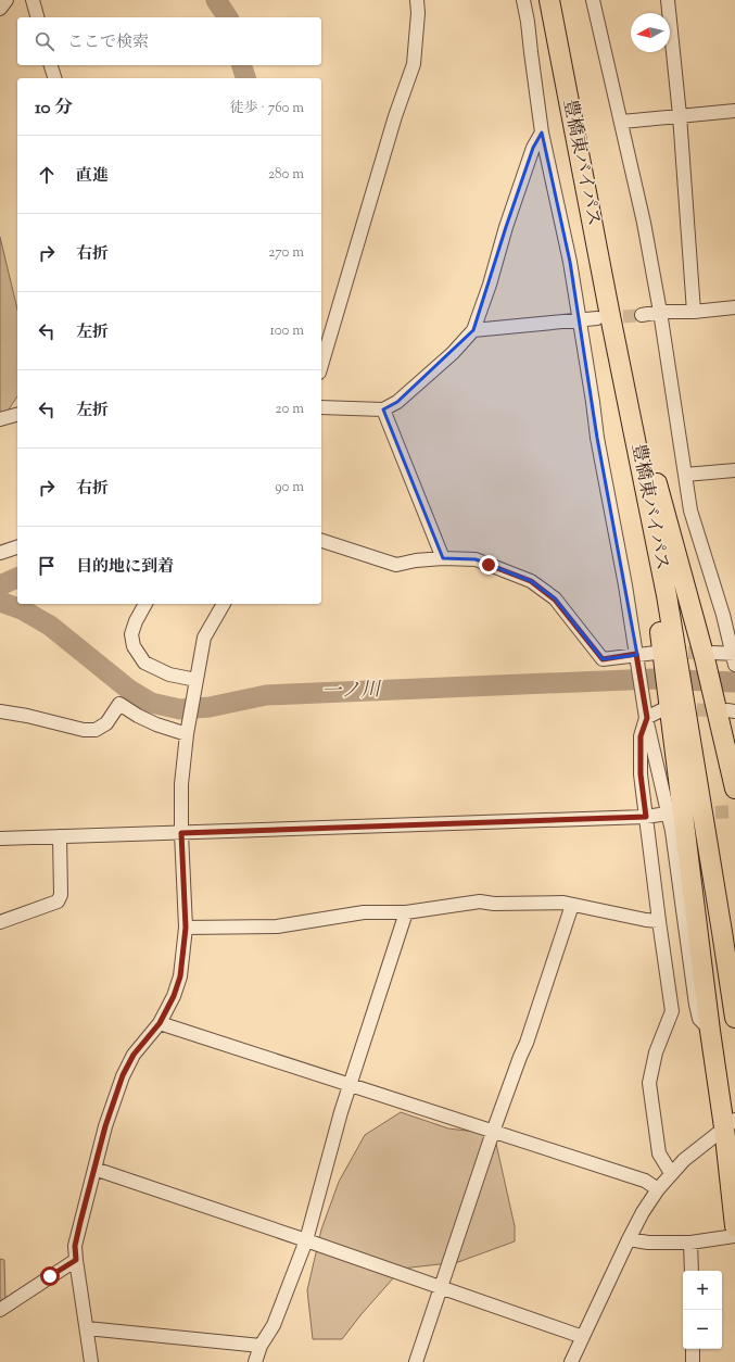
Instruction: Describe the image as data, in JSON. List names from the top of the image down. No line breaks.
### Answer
{"streets":{"highway":["豊橋東バイパス"]},"water":["一ノ川"],"north":"left","page":{"search":"ここで検索","heading":["10 分","徒歩 · 760 m"],"list":[["直進","280 m"],["右折","270 m"],["左折","100 m"],["左折","20 m"],["右折","90 m"],"目的地に到着"],"map_buttons":["+","−"]}}
